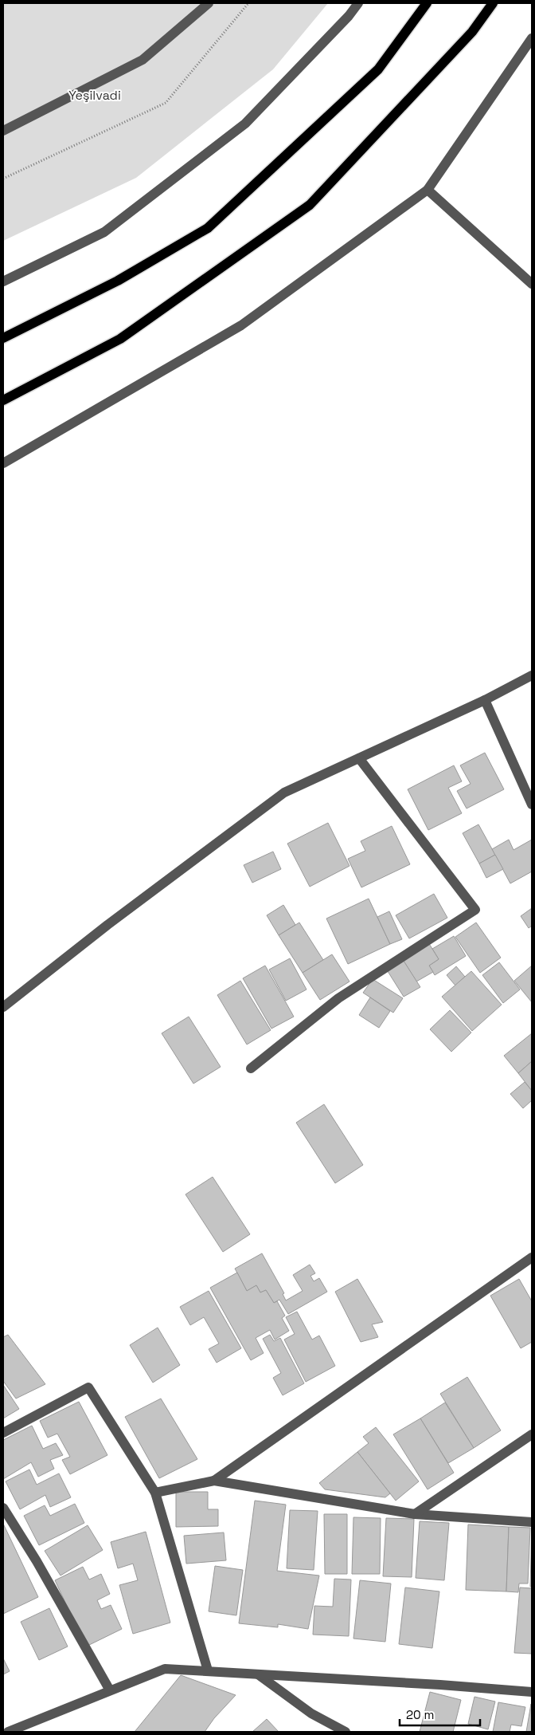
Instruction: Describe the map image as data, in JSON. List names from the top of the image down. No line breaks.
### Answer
{"parks":["Yeşilvadi"],"scale_bar":"20 m"}
